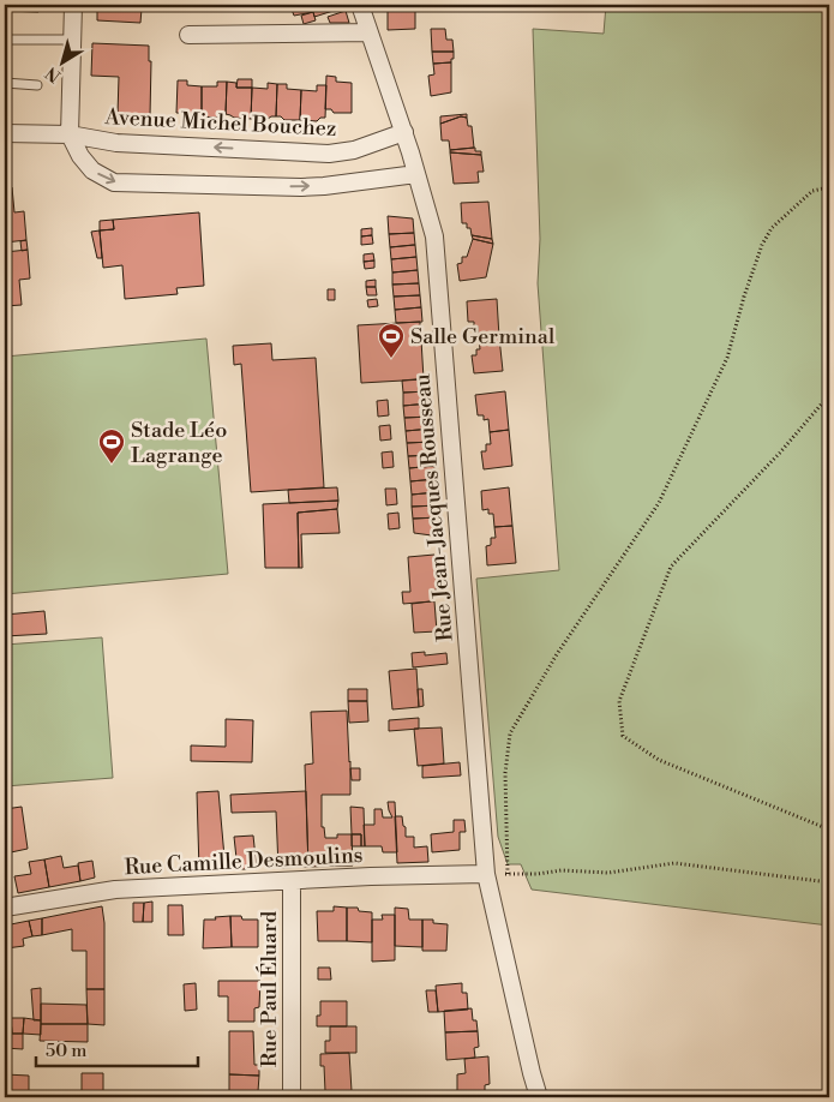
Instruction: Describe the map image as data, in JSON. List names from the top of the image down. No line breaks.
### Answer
{"streets":{"street":["Avenue Michel Bouchez","Rue Jean-Jacques Rousseau","Rue Camille Desmoulins","Rue Paul Éluard"]},"crossings":[["Avenue Michel Bouchez","Rue Jean-Jacques Rousseau"],["Rue Jean-Jacques Rousseau","Rue Camille Desmoulins"],["Rue Camille Desmoulins","Rue Paul Éluard"]],"places":{"sports":["Salle Germinal","Stade Léo Lagrange"]},"scale_bar":"50 m","north":"bottom left"}
